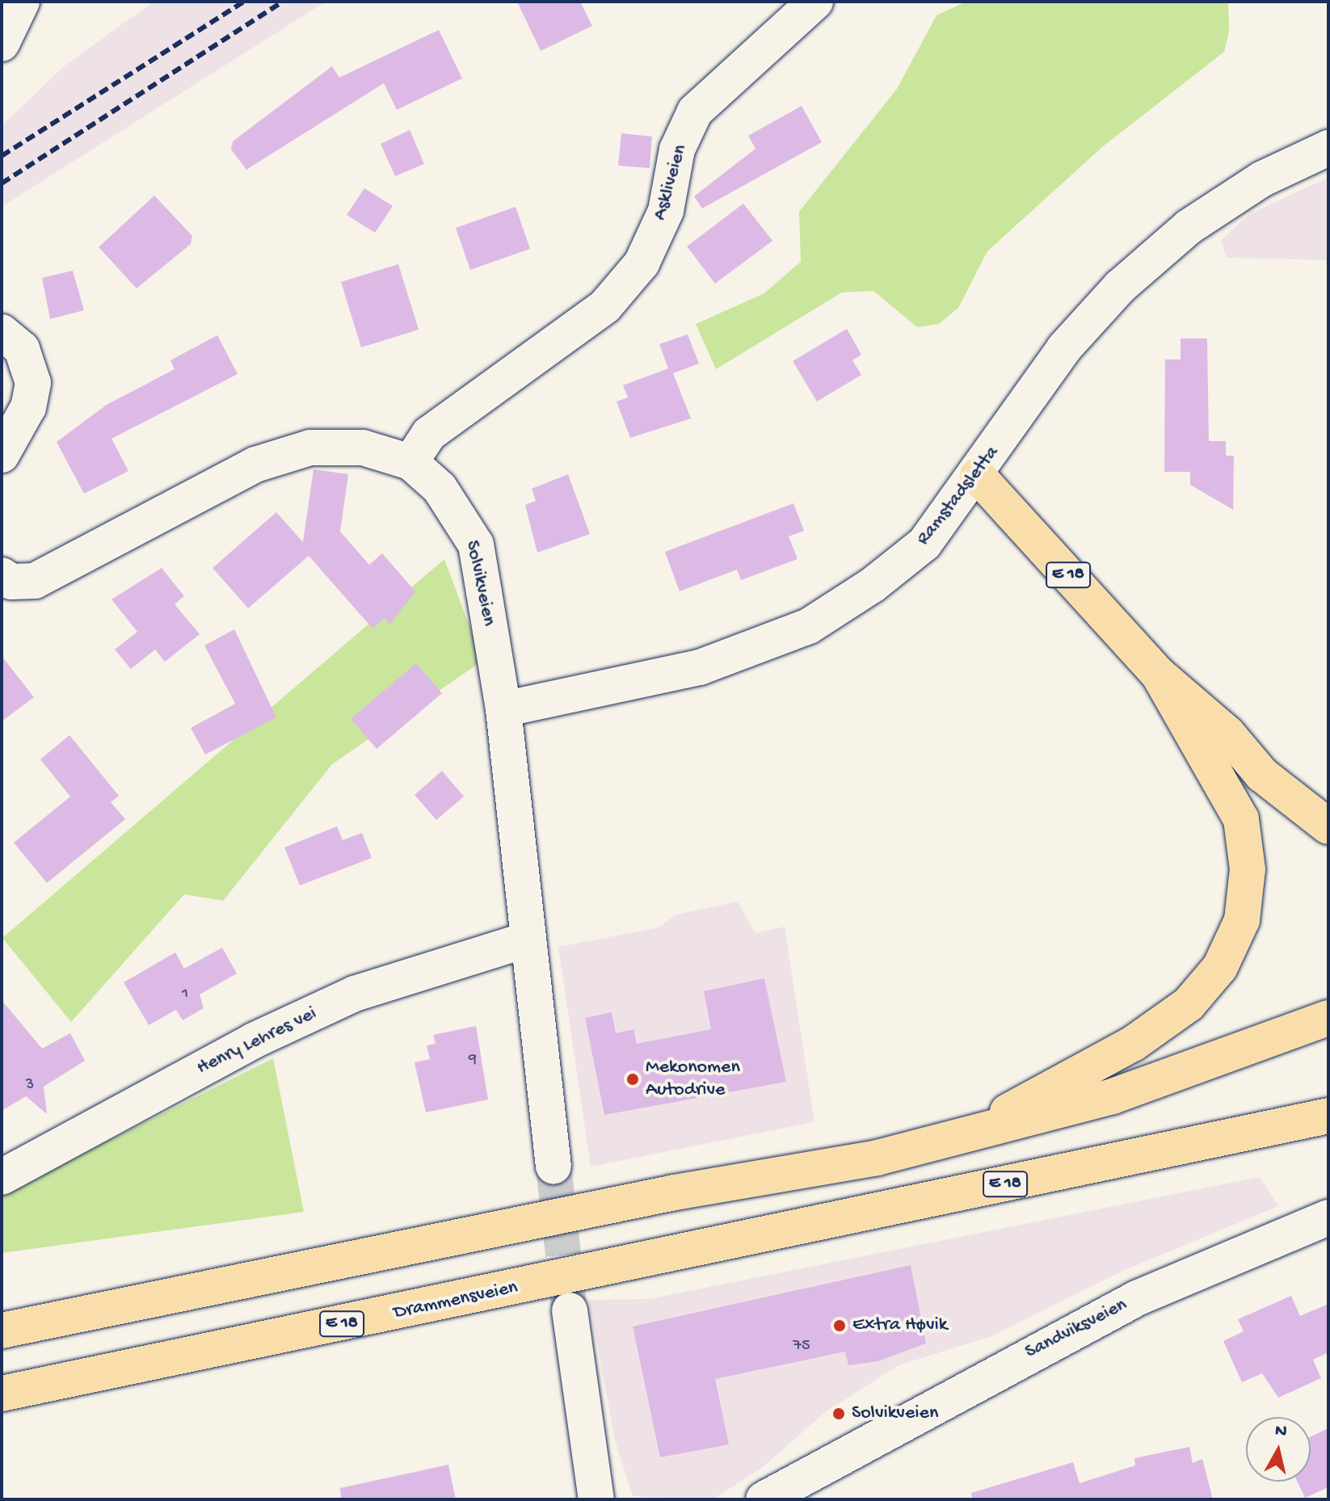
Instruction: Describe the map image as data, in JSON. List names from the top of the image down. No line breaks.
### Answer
{"streets":{"highway":["E 18","Drammensveien"],"street":["Askliveien","Ramstadsletta","Solvikveien","Henry Lehres vei","Sandviksveien"]},"crossings":[["Askliveien","Solvikveien"],["Ramstadsletta","E 18"],["Ramstadsletta","Solvikveien"],["Solvikveien","Henry Lehres vei"]],"places":["Mekonomen Autodrive","Extra Høvik","Solvikveien"],"house_numbers":["1","9","3","75"],"north":"top"}
